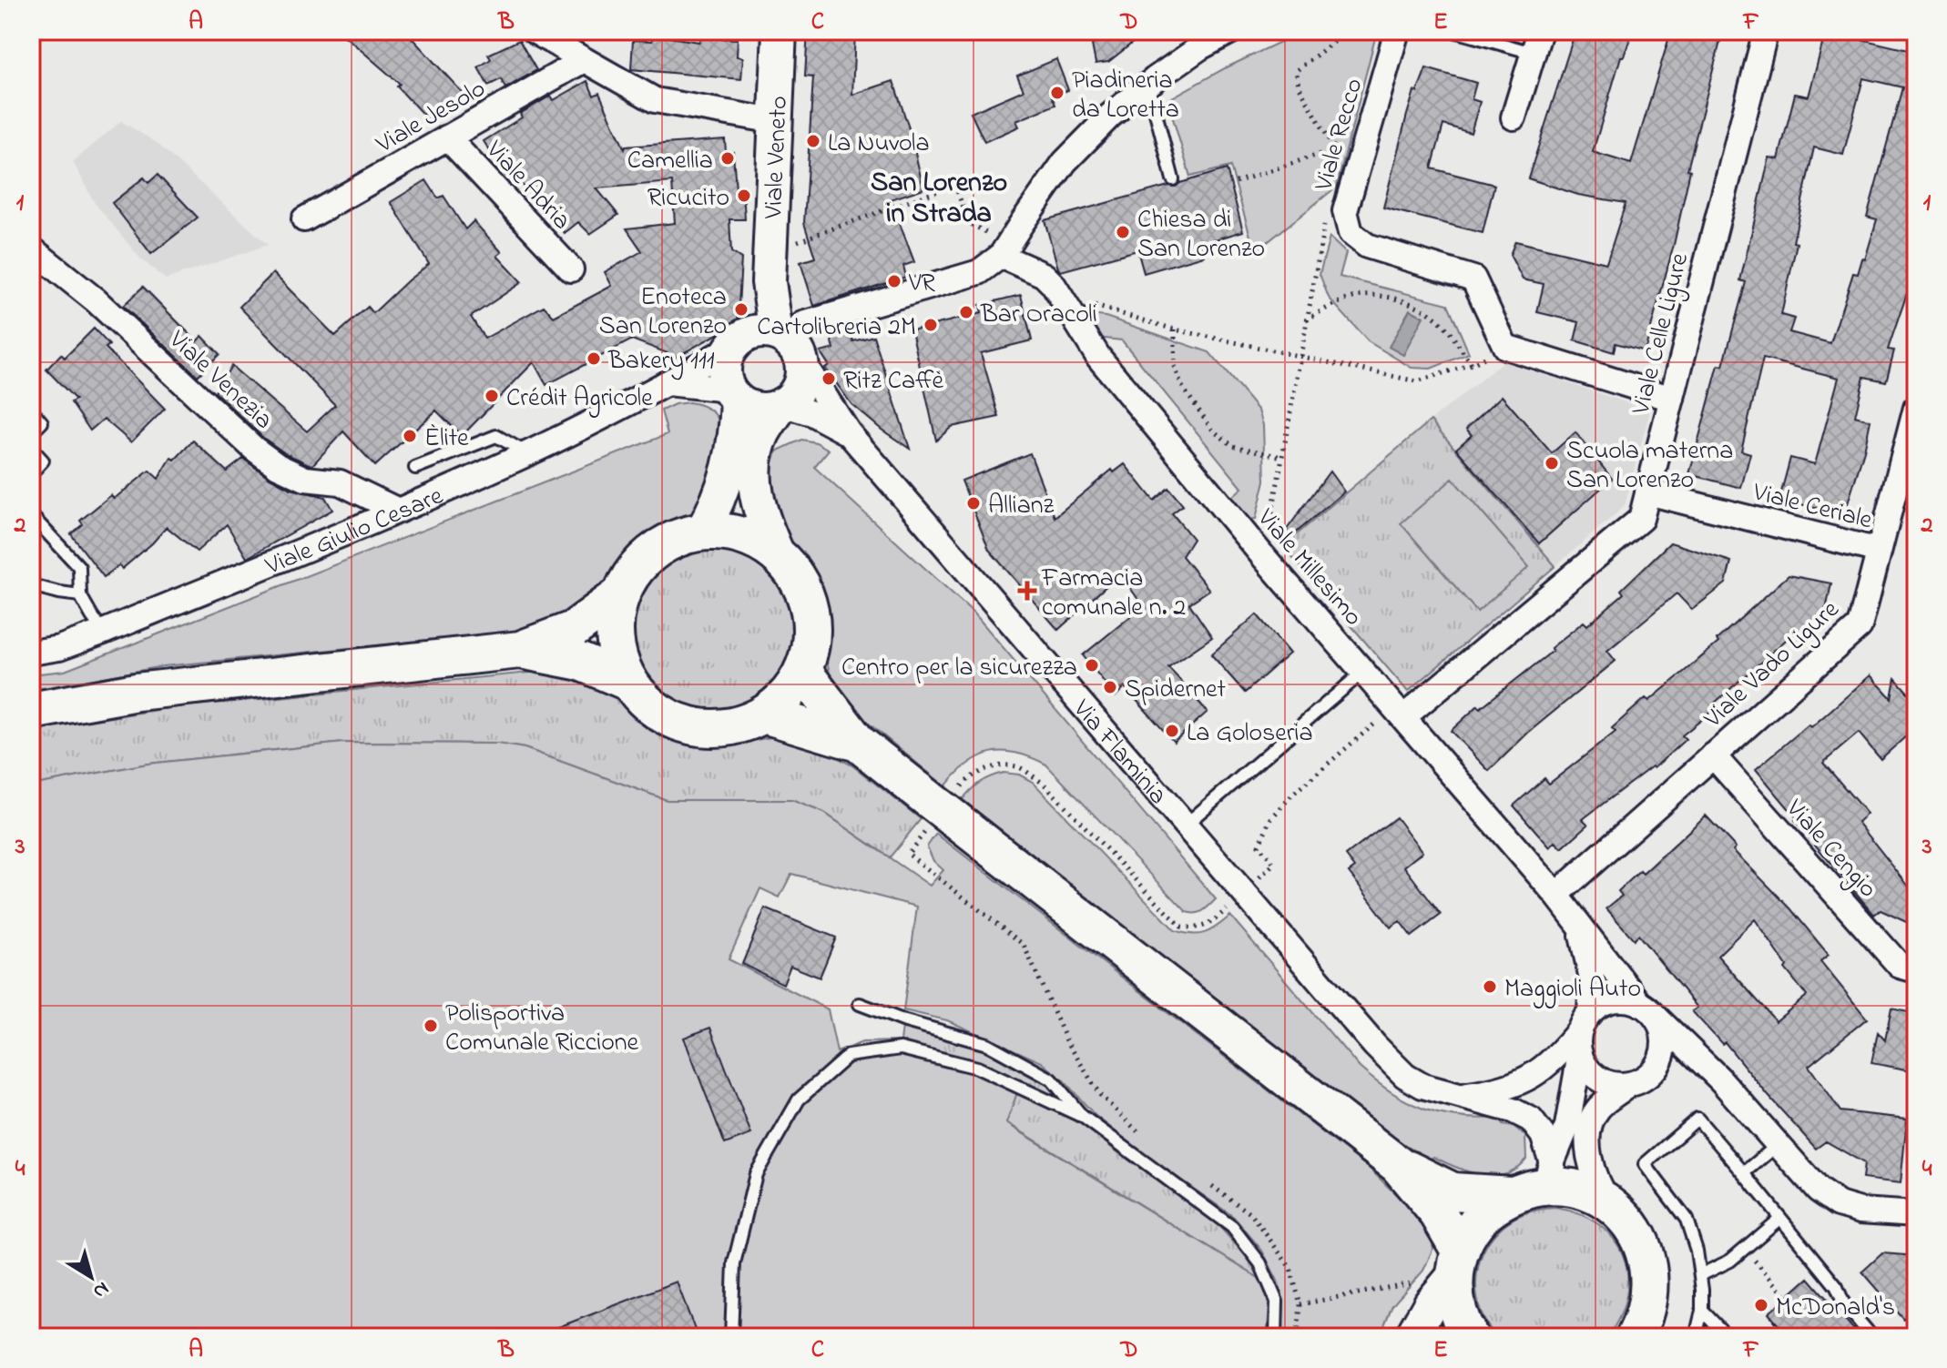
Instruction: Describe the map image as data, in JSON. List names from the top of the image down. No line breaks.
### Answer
{"streets":{"main road":["Viale Veneto"],"street":["Viale Jesolo","Viale Recco","Viale Adria","Viale Celle Ligure","Viale Venezia","Viale Ceriale","Viale Giulio Cesare","Viale Millesimo","Viale Vado Ligure","Via Flaminia","Viale Cengio"]},"crossings":[["Viale Jesolo","Viale Adria"],["Viale Recco","Viale Celle Ligure"],["Viale Veneto","Viale Giulio Cesare"],["Viale Celle Ligure","Viale Ceriale"],["Viale Celle Ligure","Viale Millesimo"],["Viale Venezia","Viale Giulio Cesare"],["Viale Ceriale","Viale Vado Ligure"],["Viale Giulio Cesare","Viale Millesimo"],["Viale Millesimo","Viale Vado Ligure"],["Viale Millesimo","Via Flaminia"],["Viale Vado Ligure","Viale Cengio"]],"districts":["San Lorenzo in Strada"],"places":{"other":["Piadineria da Loretta","La Nuvola","Camellia","Ricucito","Chiesa di San Lorenzo","VR","Enoteca San Lorenzo","Bar Oracoli","Cartolibreria 2M","Bakery 111","Ritz Caffè","Crédit Agricole","Èlite","Scuola materna San Lorenzo","Allianz","Centro per la sicurezza","Spidernet","La Goloseria","Maggioli Auto","Polisportiva Comunale Riccione","McDonald's"],"health":["Farmacia comunale n. 2"]},"north":"bottom right","grid":{"columns":["A","B","C","D","E","F"],"rows":["1","2","3","4"]}}
